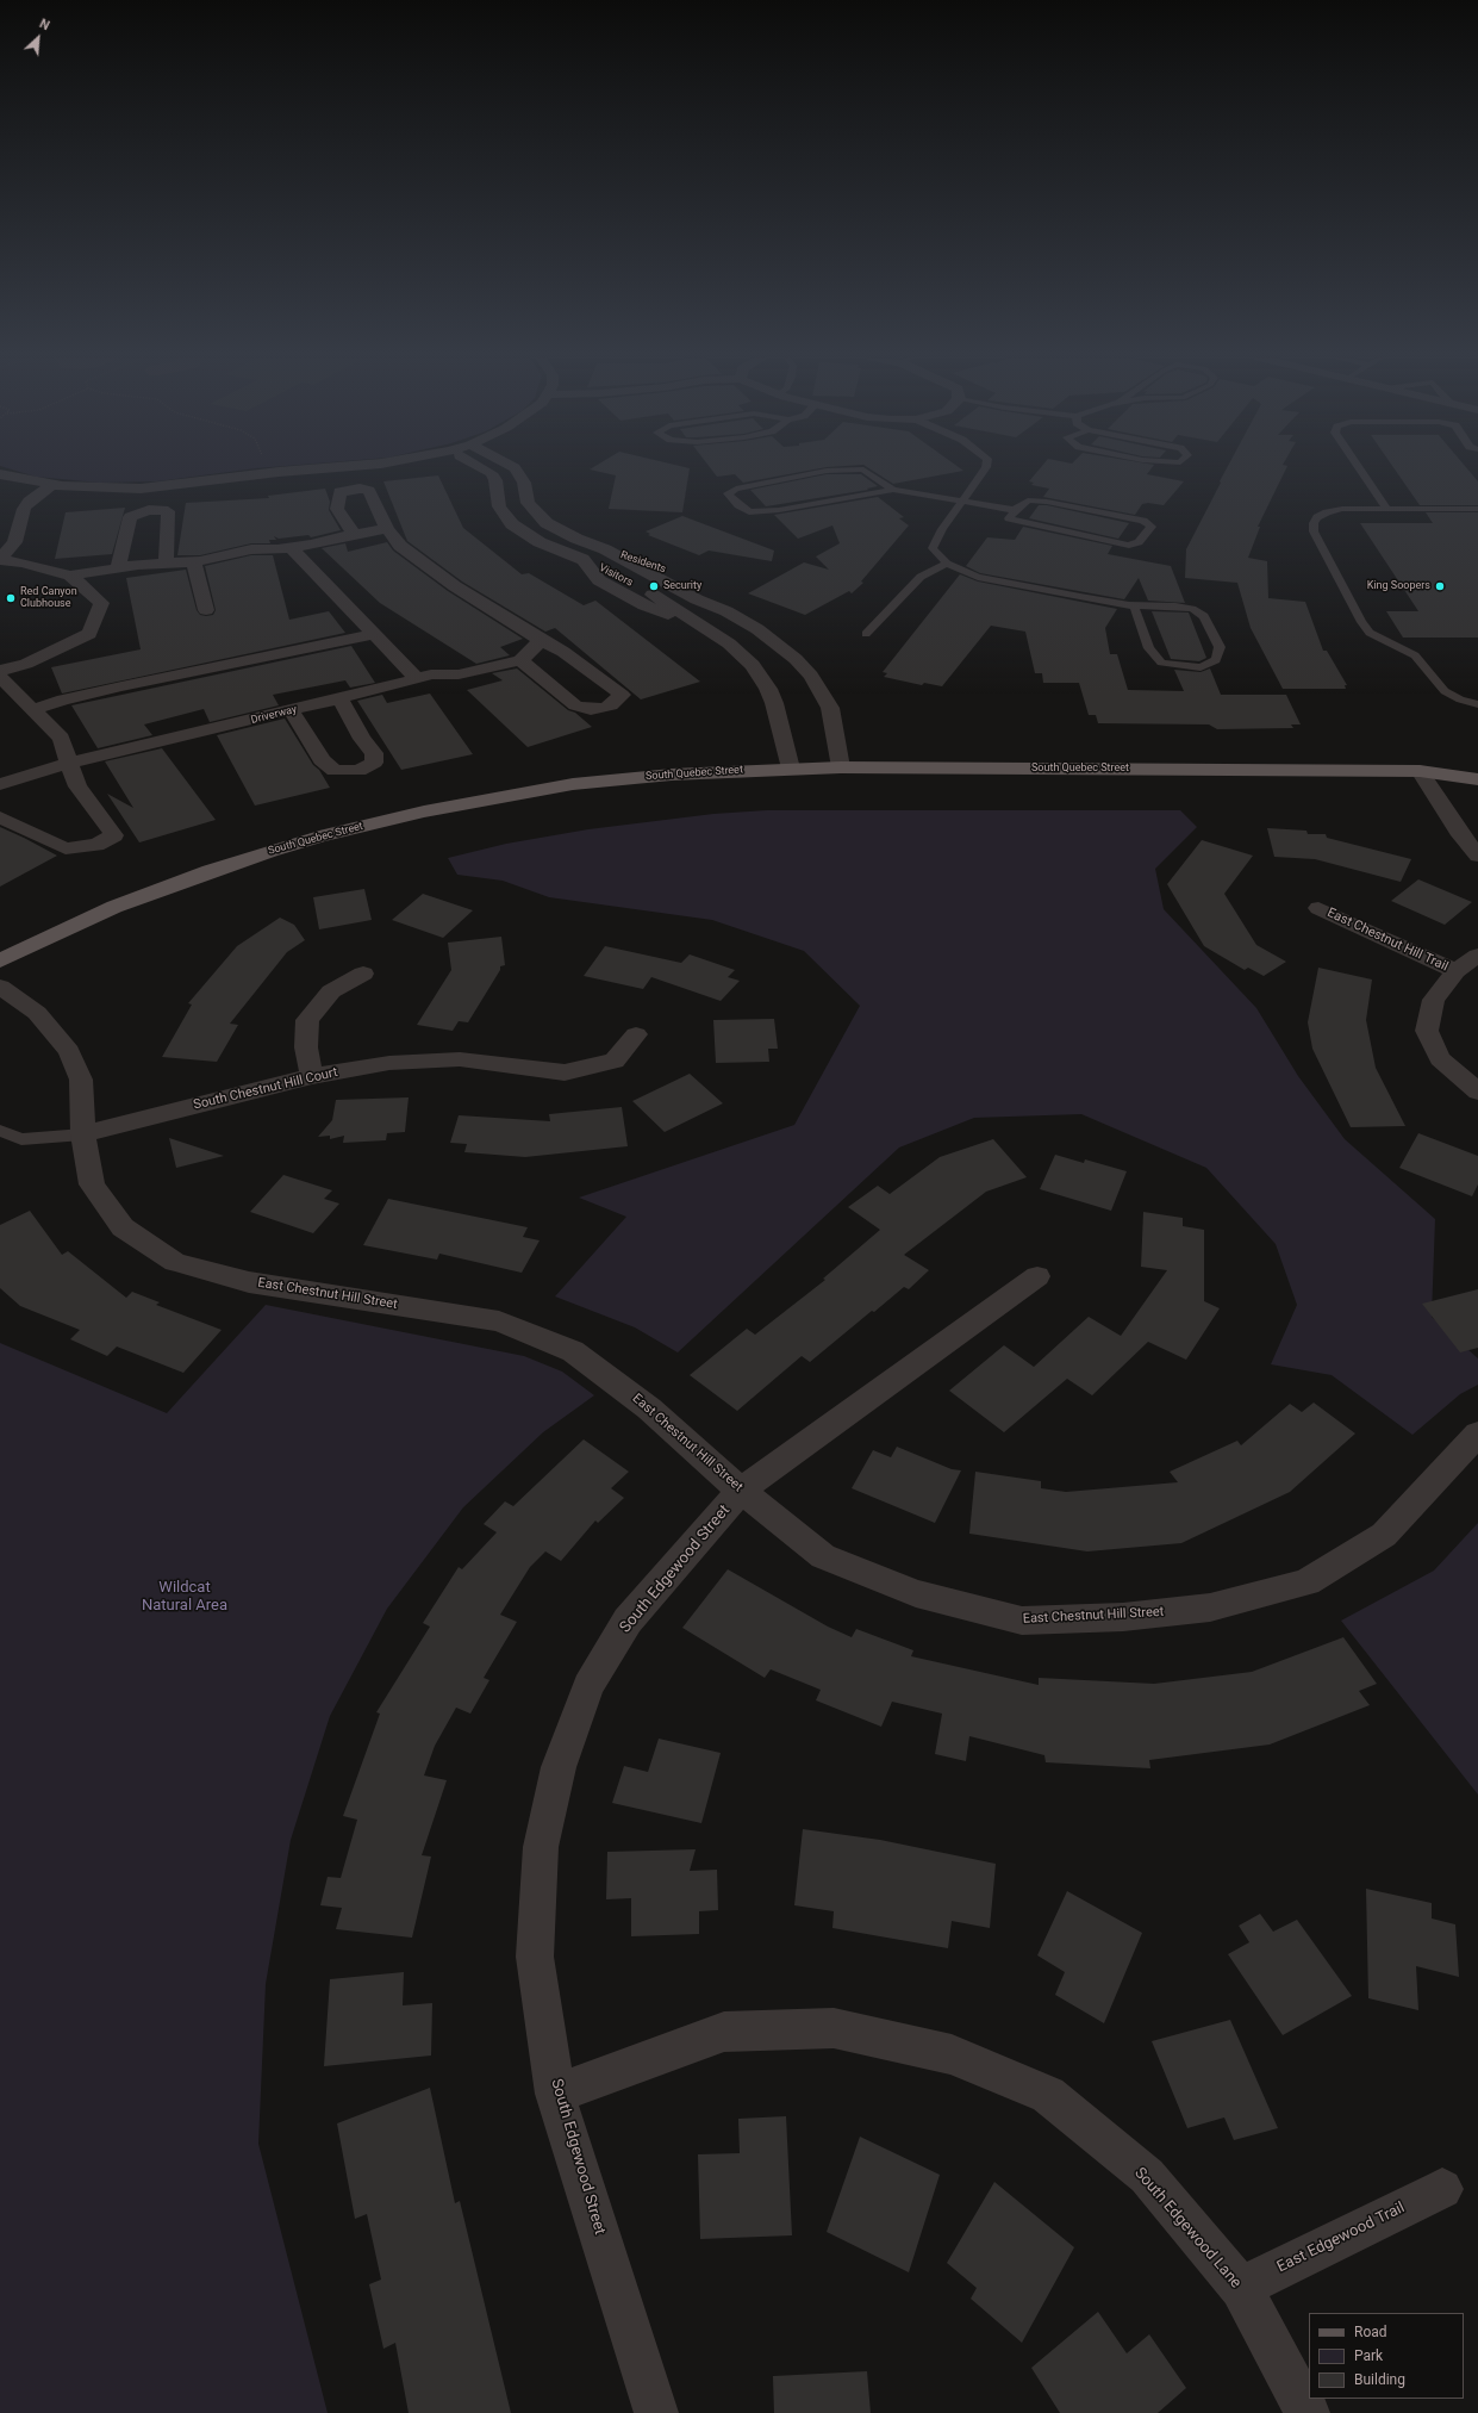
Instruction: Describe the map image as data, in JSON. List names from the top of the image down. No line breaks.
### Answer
{"streets":{"main road":["South Quebec Street"],"street":["Visitors","Driverway","East Chestnut Hill Trail","South Chestnut Hill Court","East Chestnut Hill Street","South Edgewood Street","South Edgewood Lane","East Edgewood Trail"]},"crossings":[["Visitors","South Quebec Street"],["South Chestnut Hill Court","East Chestnut Hill Street"],["East Chestnut Hill Street","South Edgewood Street"],["South Edgewood Street","South Edgewood Lane"],["South Edgewood Lane","East Edgewood Trail"]],"parks":["Wildcat Natural Area"],"places":["Security","King Soopers","Red Canyon Clubhouse"],"legend":["Road","Park","Building"],"north":"top right"}
